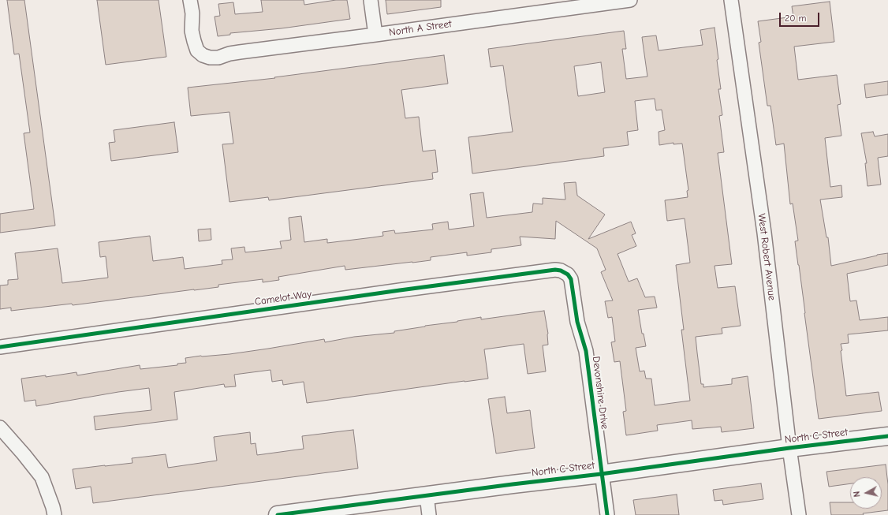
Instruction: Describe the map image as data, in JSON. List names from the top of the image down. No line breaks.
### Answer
{"streets":{"street":["North A Street","West Robert Avenue","Camelot Way","Devonshire Drive","North C Street"]},"crossings":[["West Robert Avenue","North C Street"],["Camelot Way","Devonshire Drive"],["Devonshire Drive","North C Street"]],"scale_bar":"20 m","north":"left"}
